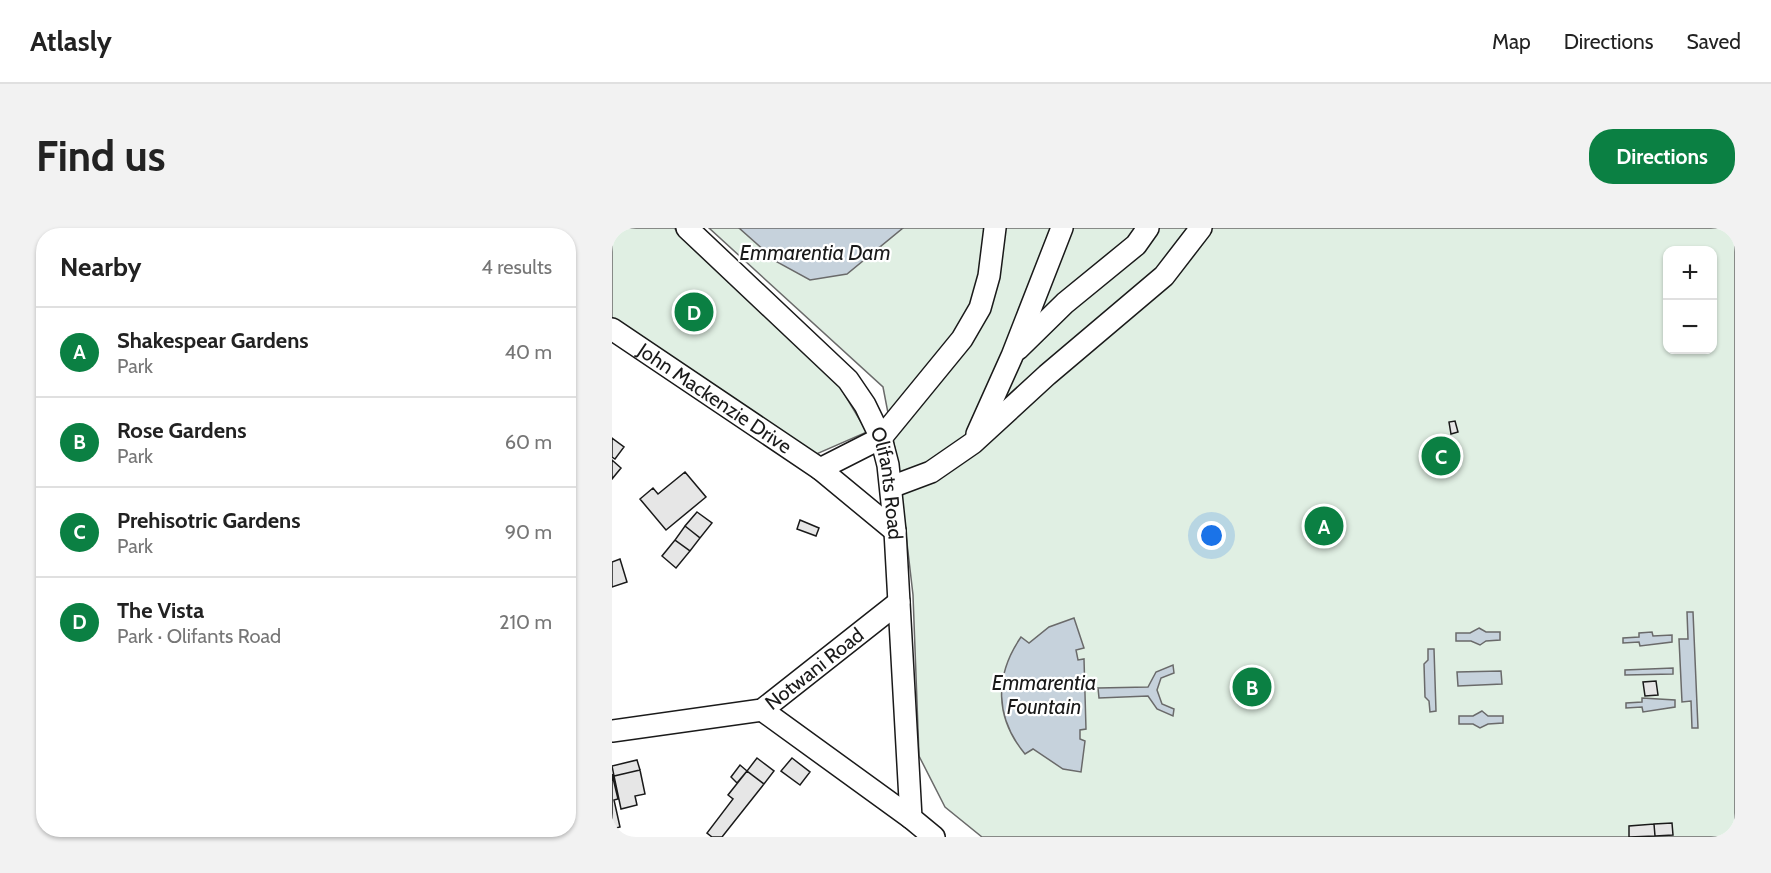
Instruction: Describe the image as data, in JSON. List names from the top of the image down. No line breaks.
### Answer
{"streets":{"street":["John Mackenzie Drive","Olifants Road","Notwani Road"]},"crossings":[["John Mackenzie Drive","Olifants Road"],["Olifants Road","Notwani Road"]],"water":["Emmarentia Dam","Emmarentia Fountain"],"page":{"header":"Atlasly","nav":["Map","Directions","Saved"],"buttons":"Directions","title":"Find us","heading":["Nearby","4 results"],"map_buttons":["+","−"],"pins":["D","C","A","B"],"list":[{"mark":"A","name":"Shakespear Gardens","note":"Park","value":"40 m"},{"mark":"B","name":"Rose Gardens","note":"Park","value":"60 m"},{"mark":"C","name":"Prehisotric Gardens","note":"Park","value":"90 m"},{"mark":"D","name":"The Vista","note":"Park · Olifants Road","value":"210 m"}]}}
